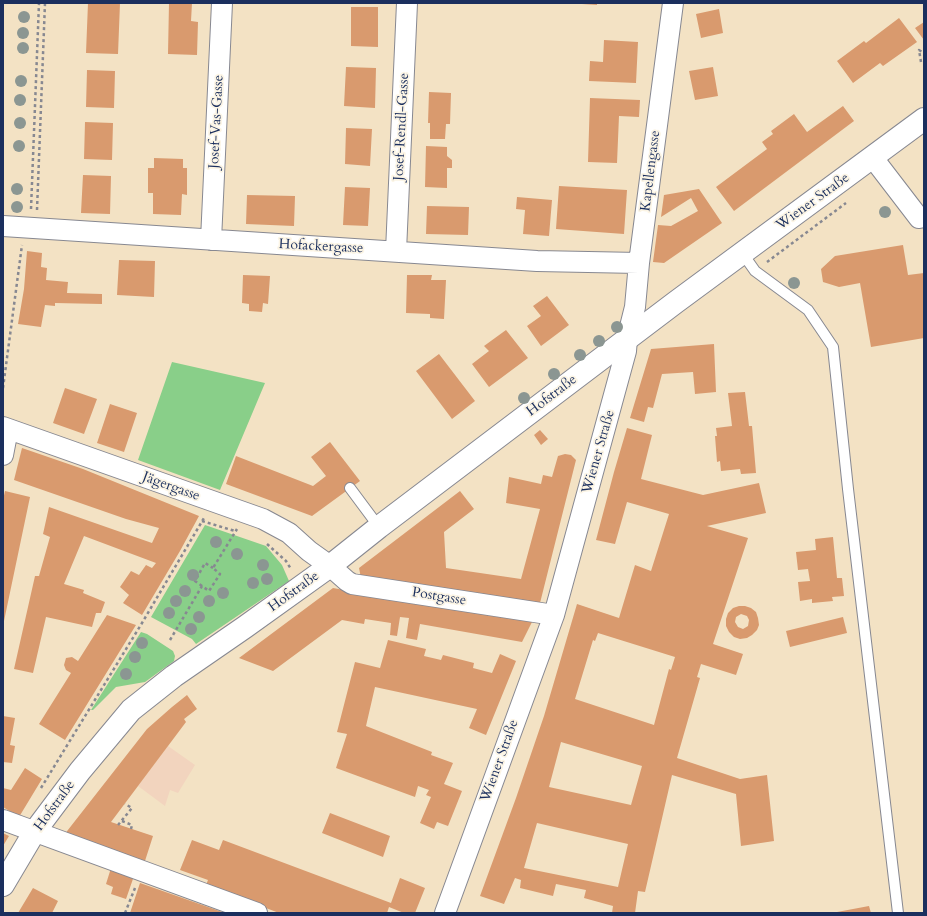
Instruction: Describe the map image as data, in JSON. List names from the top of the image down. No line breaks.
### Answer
{"streets":{"main road":["Wiener Straße","Hofstraße"],"street":["Josef-Vas-Gasse","Josef-Rendl-Gasse","Kapellengasse","Hofackergasse","Jägergasse","Postgasse"]},"crossings":[["Josef-Vas-Gasse","Hofackergasse"],["Josef-Rendl-Gasse","Hofackergasse"],["Kapellengasse","Wiener Straße"],["Kapellengasse","Hofackergasse"],["Kapellengasse","Hofstraße"],["Wiener Straße","Hofstraße"],["Wiener Straße","Postgasse"],["Hofstraße","Jägergasse"],["Hofstraße","Postgasse"],["Jägergasse","Postgasse"]]}
